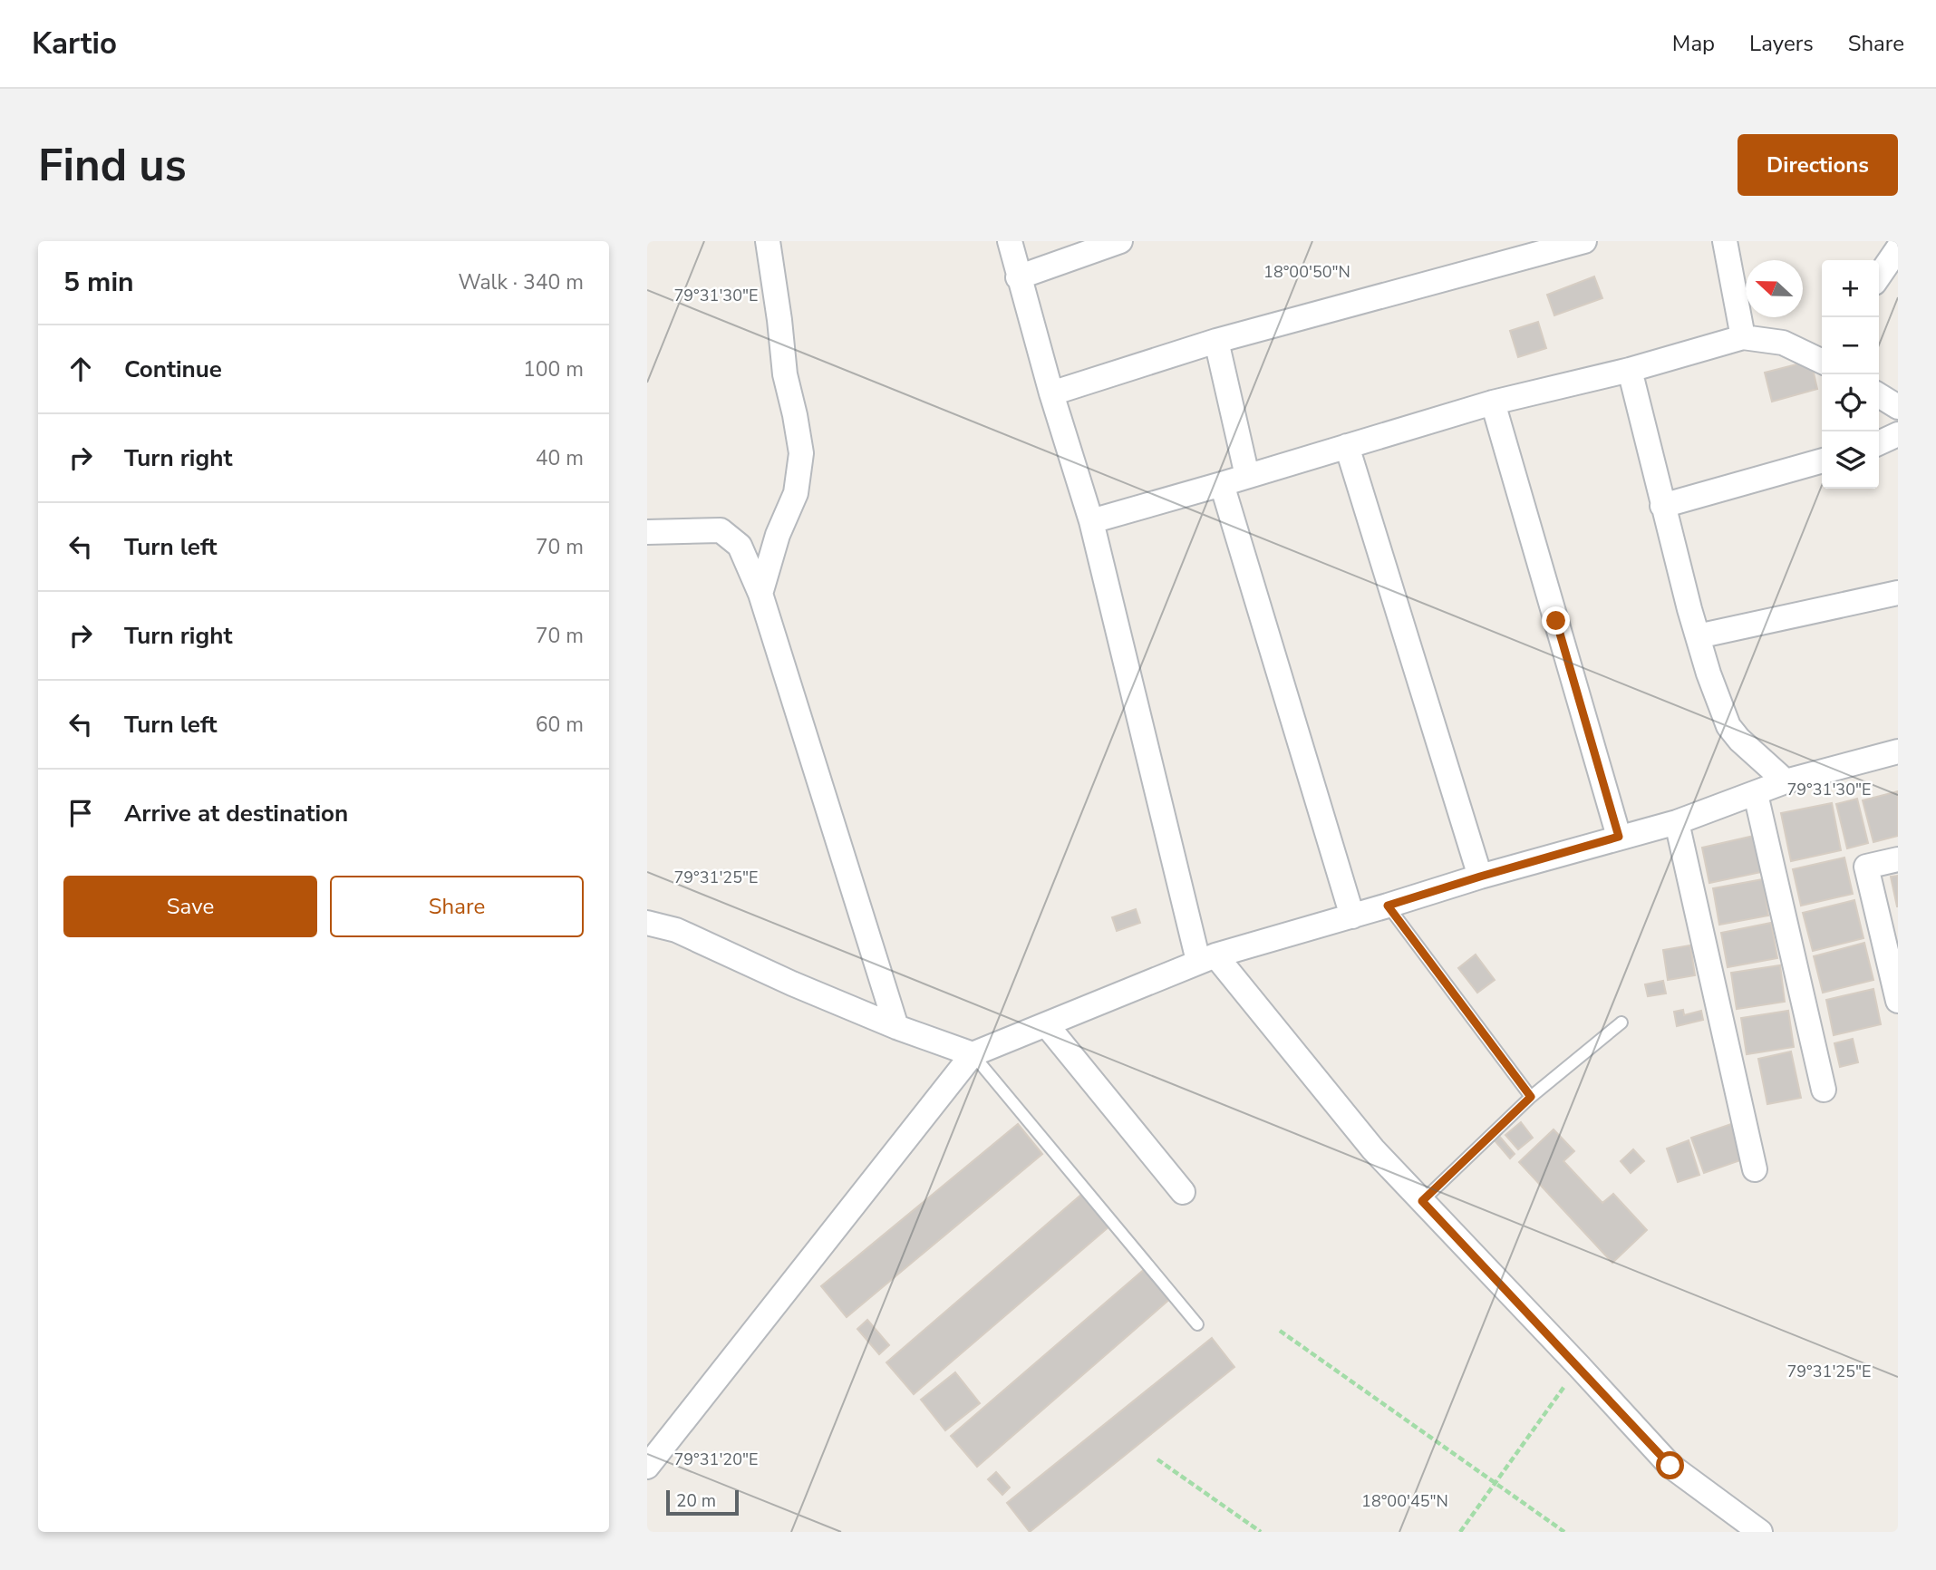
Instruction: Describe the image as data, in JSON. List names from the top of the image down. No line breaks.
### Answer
{"scale_bar":"20 m","north":"left","page":{"header":"Kartio","nav":["Map","Layers","Share"],"buttons":["Directions",["Save","Share"]],"title":"Find us","heading":["5 min","Walk · 340 m"],"map_buttons":["+","−"],"list":[["Continue","100 m"],["Turn right","40 m"],["Turn left","70 m"],["Turn right","70 m"],["Turn left","60 m"],"Arrive at destination"],"scale":"20 m"},"coordinates":["18°00'50\"N","79°31'30\"E","79°31'25\"E","79°31'20\"E","18°00'45\"N"]}
